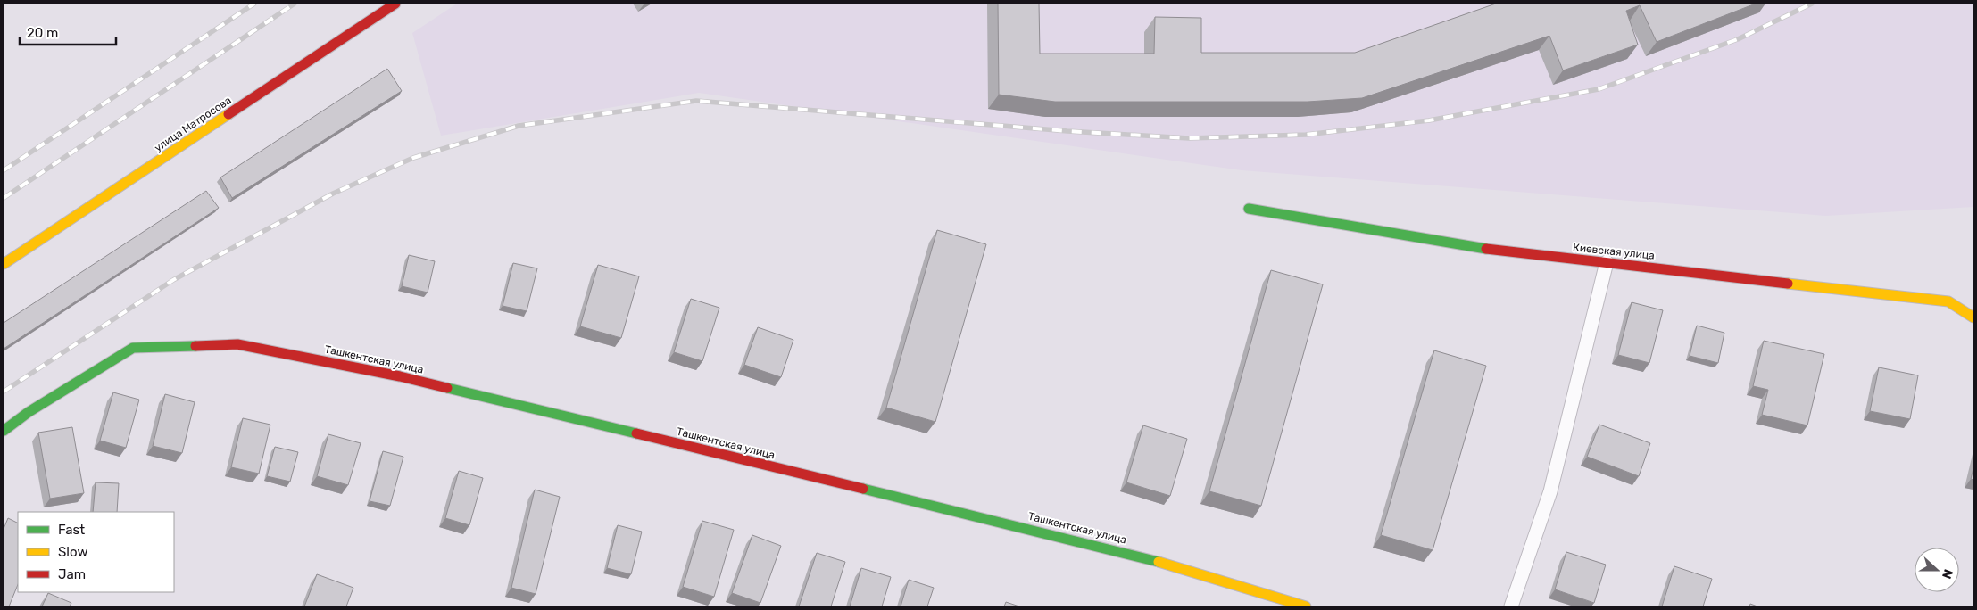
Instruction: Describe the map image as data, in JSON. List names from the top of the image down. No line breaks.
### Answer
{"streets":{"street":["улица Матросова","Киевская улица","Ташкентская улица"]},"legend":["Fast","Slow","Jam"],"scale_bar":"20 m","north":"right"}
